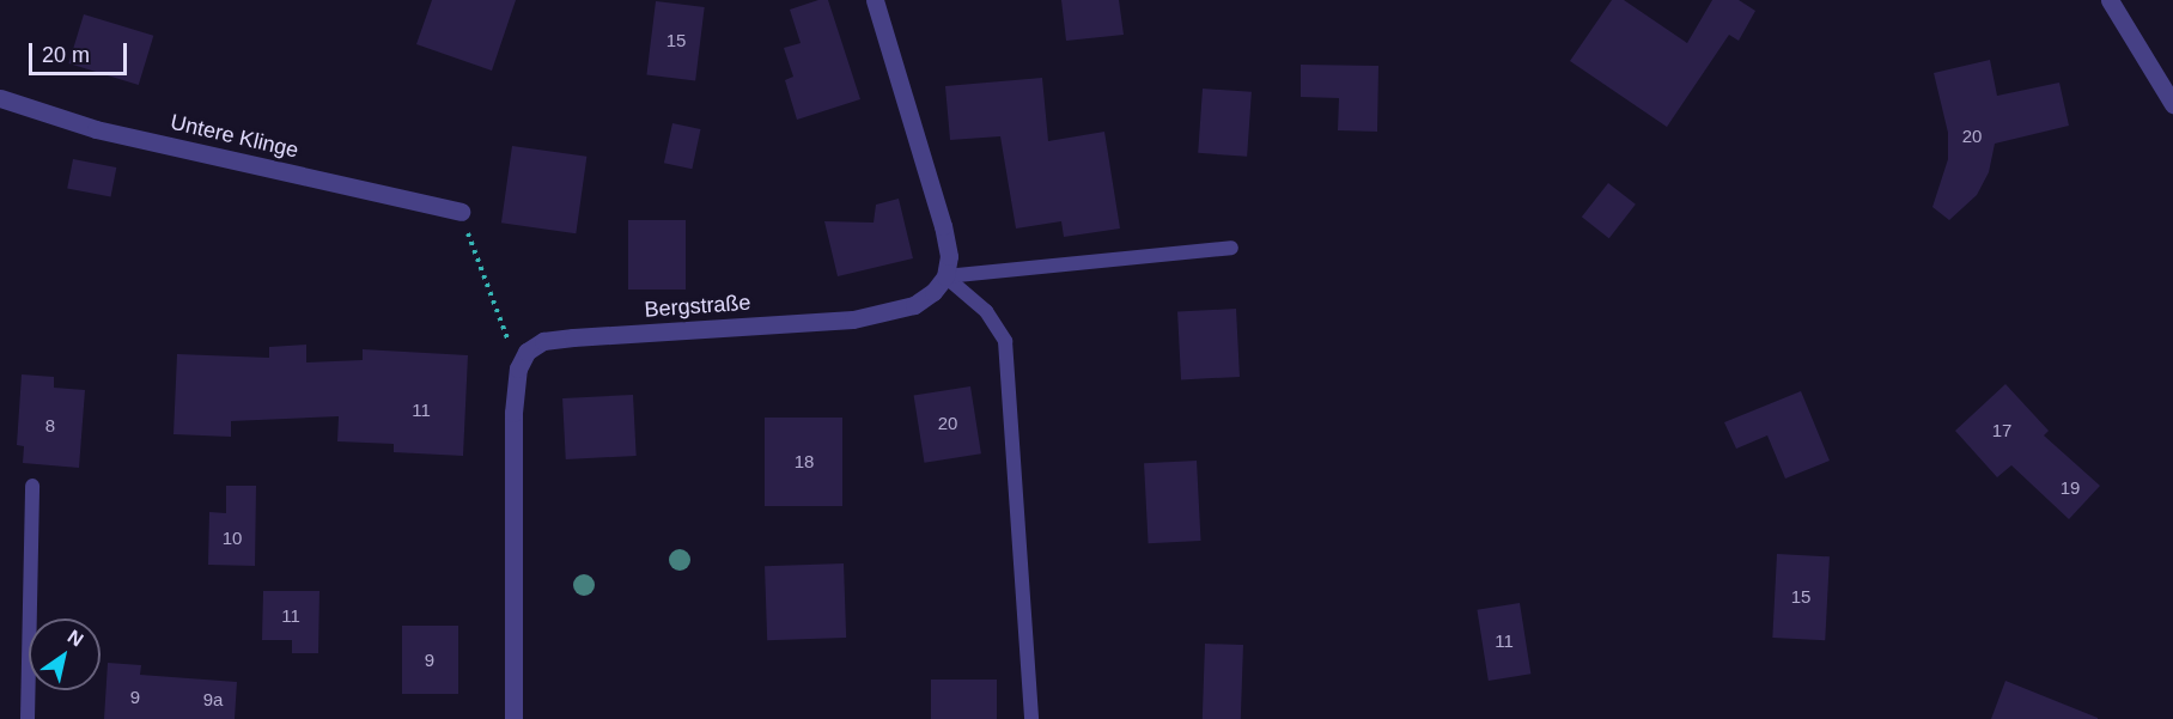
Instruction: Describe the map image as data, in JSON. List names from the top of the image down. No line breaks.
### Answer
{"streets":{"street":["Untere Klinge","Bergstraße"]},"house_numbers":["15","20","11","20","8","17","18","19","10","15","11","11","9","9","9a"],"scale_bar":"20 m","north":"top right"}
